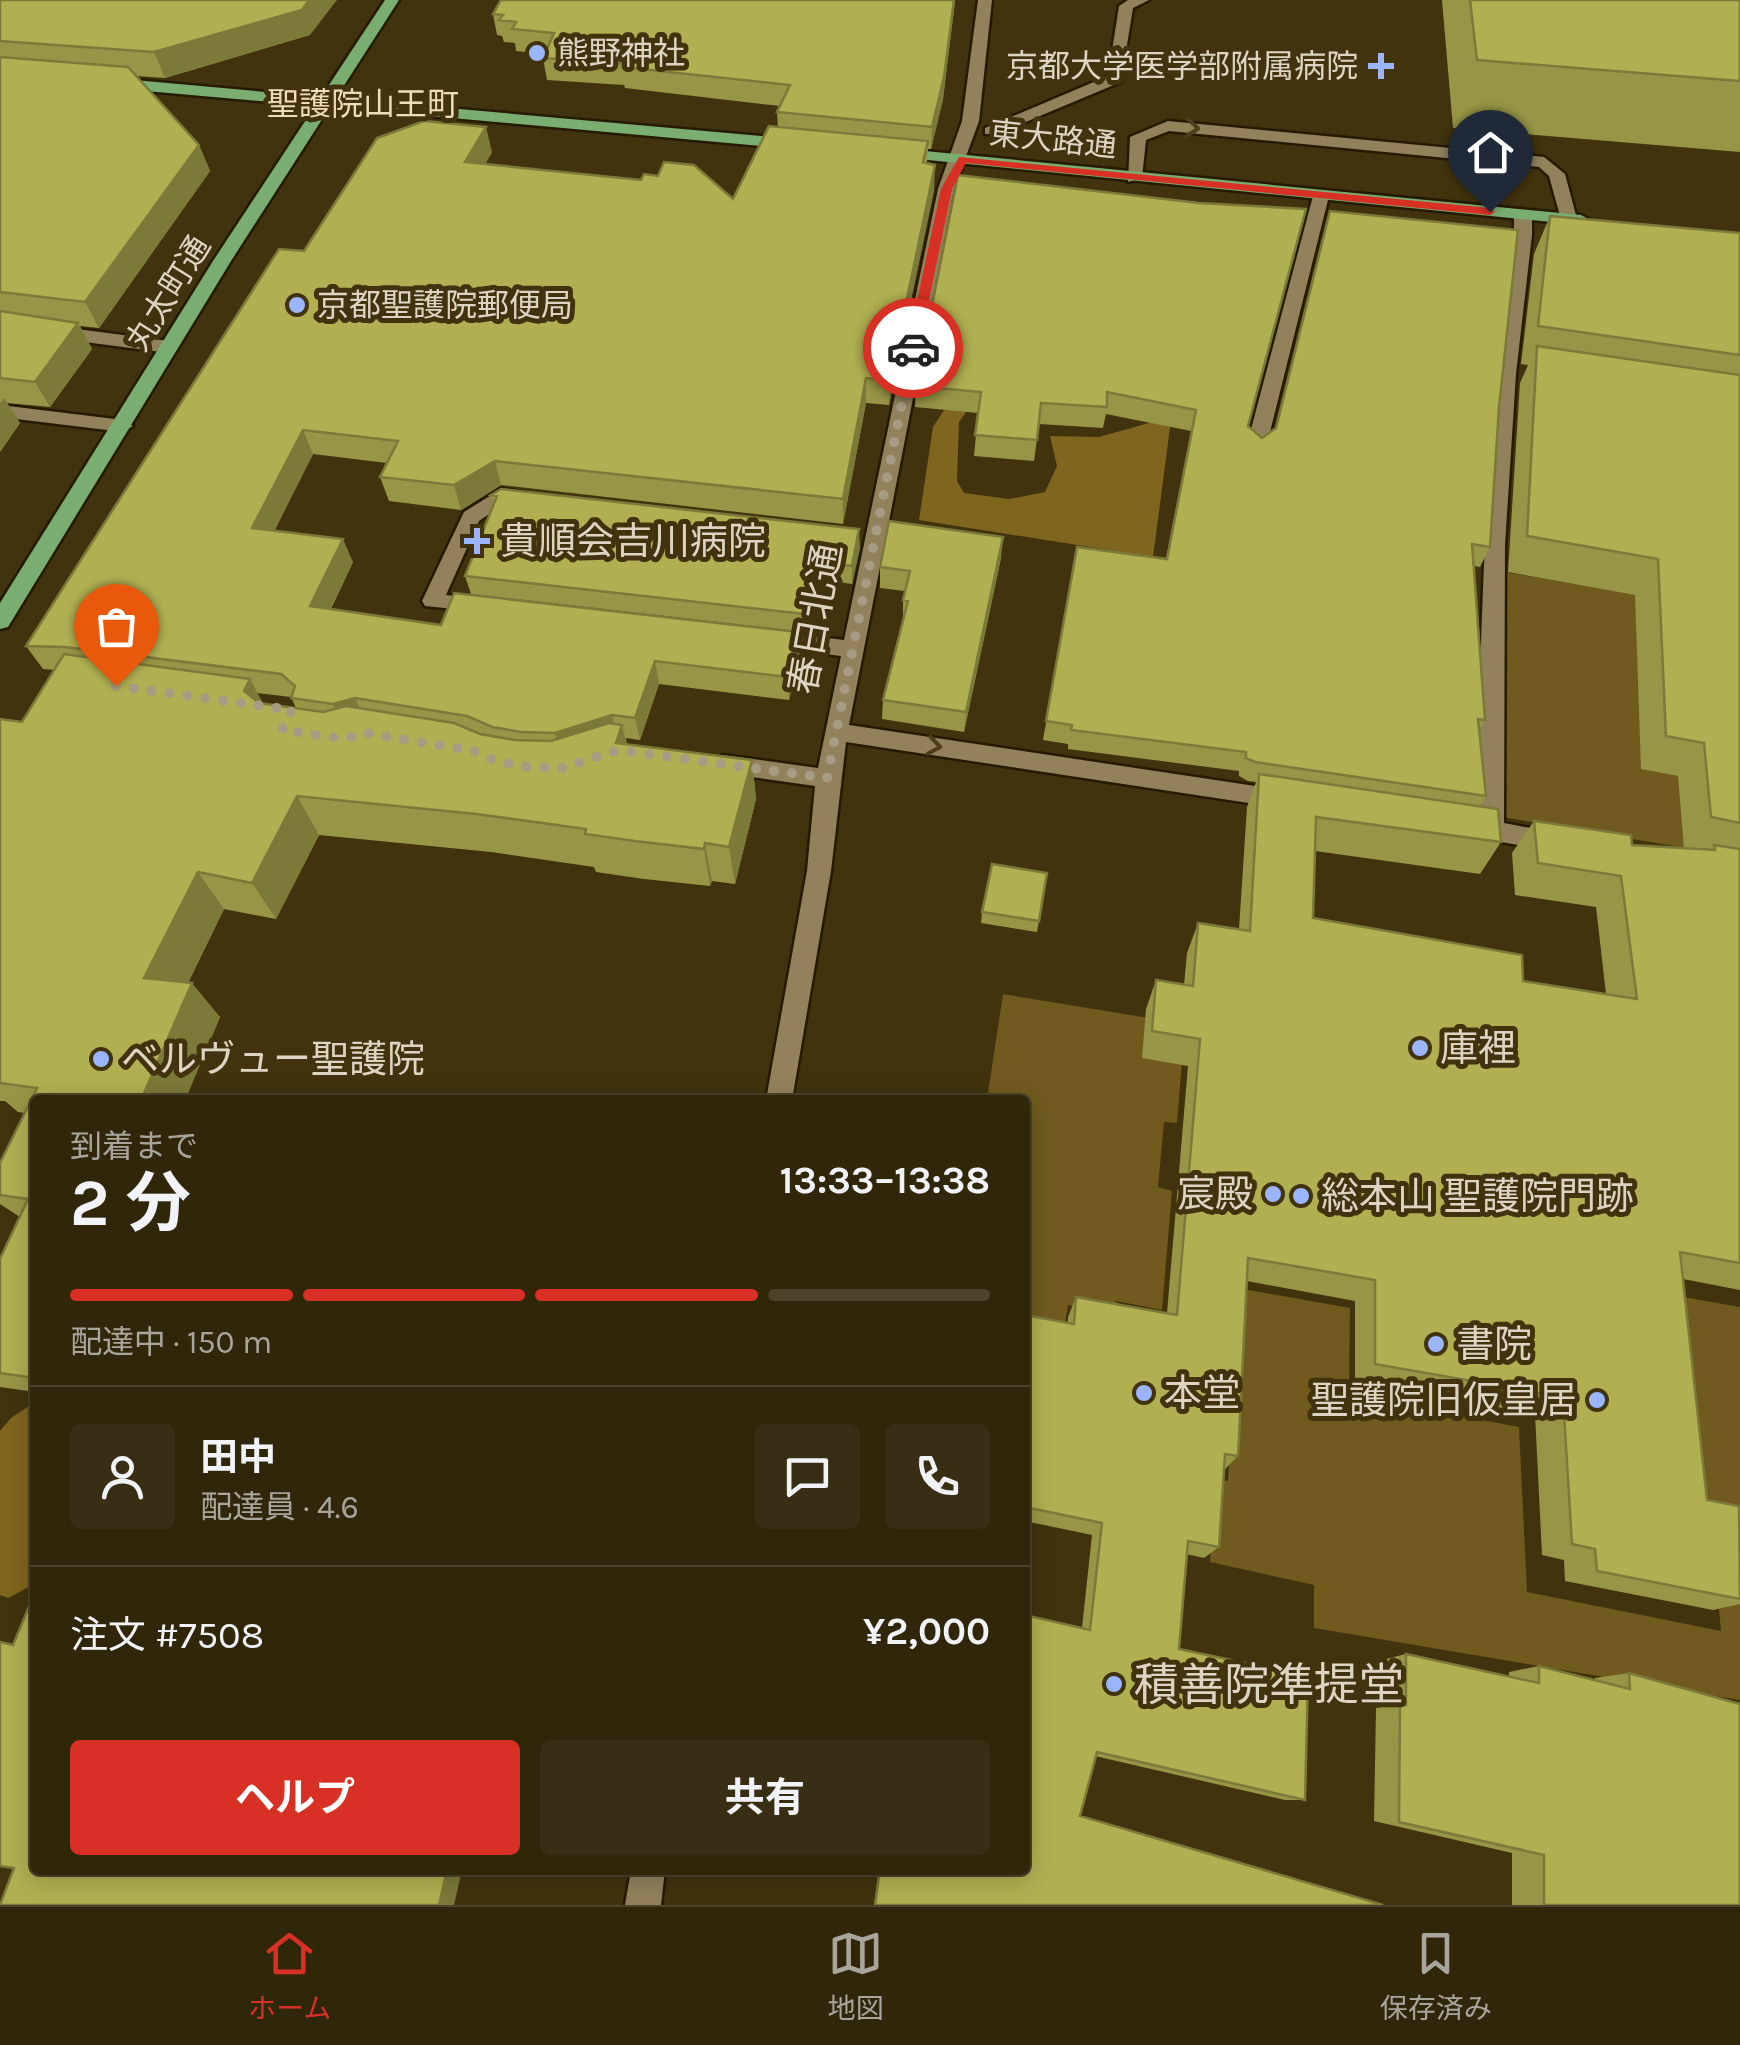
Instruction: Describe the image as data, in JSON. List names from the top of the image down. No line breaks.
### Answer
{"streets":{"main road":["東大路通","丸太町通"],"street":["春日北通"]},"crossings":[["東大路通","春日北通"]],"districts":["聖護院山王町"],"places":{"other":["熊野神社","京都聖護院郵便局","庫裡","ベルヴュー聖護院","宸殿","総本山 聖護院門跡","書院","本堂","聖護院旧仮皇居","積善院凖提堂"],"health":["京都大学医学部附属病院","貴順会吉川病院"]},"page":{"heading":["2 分","到着まで","13:33–13:38"],"panel":["田中","配達員 · 4.6","注文 #7508","¥2,000"],"bar":"配達中 · 150 m","buttons":["ヘルプ","共有"],"tabs":["ホーム","地図","保存済み"]}}
